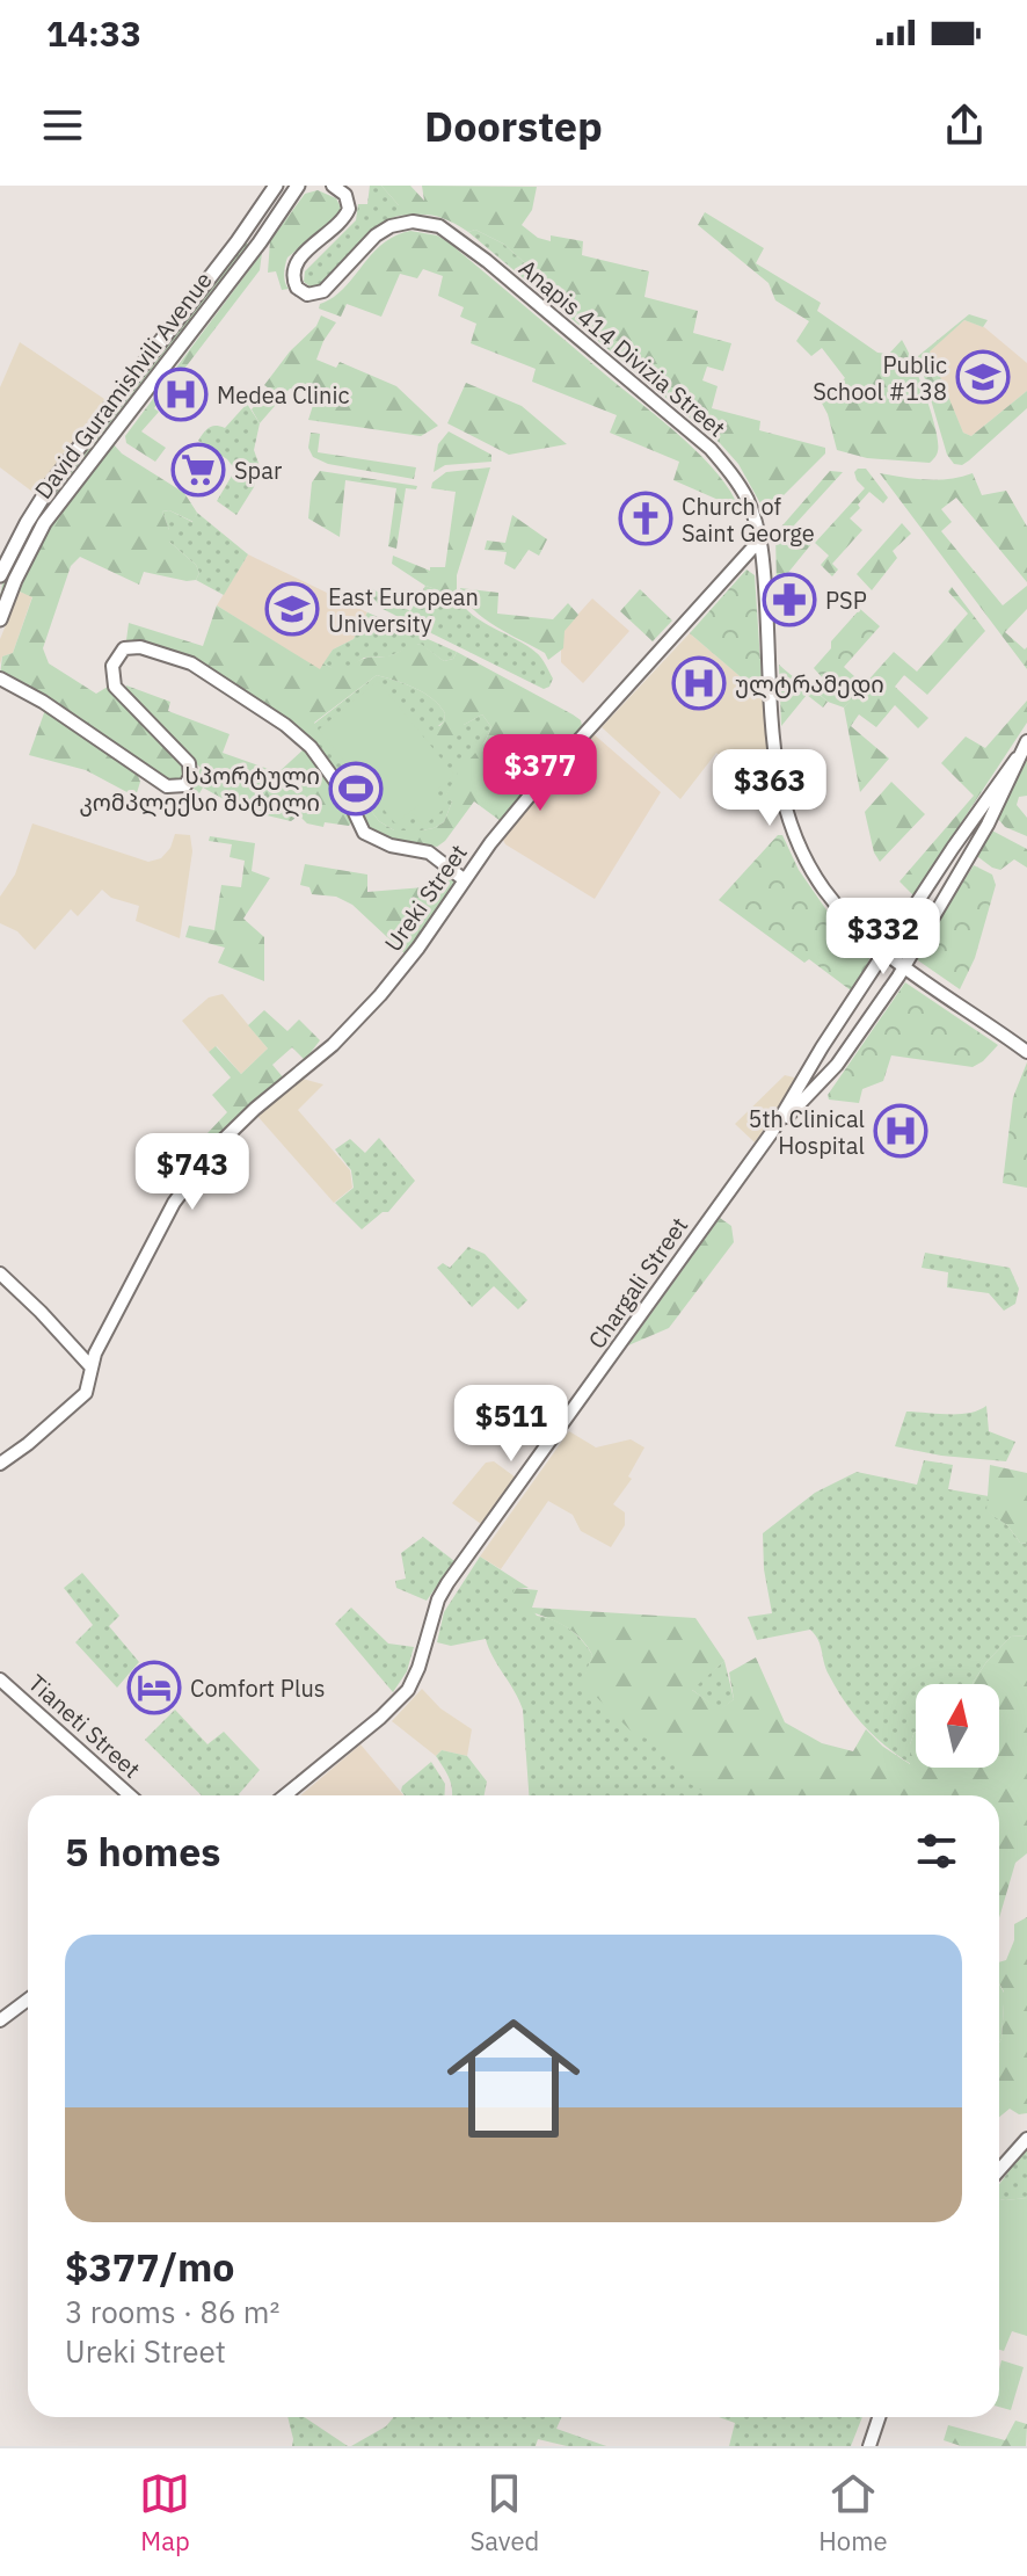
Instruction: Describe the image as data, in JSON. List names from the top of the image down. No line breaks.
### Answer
{"streets":{"main road":["David Guramishvili Avenue"],"street":["Anapis 414 Divizia Street","Ureki Street","Chargali Street","Tianeti Street"]},"crossings":[["Anapis 414 Divizia Street","Ureki Street"],["Anapis 414 Divizia Street","Chargali Street"]],"places":{"school or university":["Public School #138","East European University"],"hospital":["Medea Clinic","ულტრამედი","5th Clinical Hospital"],"supermarket":["Spar"],"church":["Church of Saint George"],"pharmacy":["PSP"],"sports":["სპორტული კომპლექსი შატილი"],"hotel":["Comfort Plus"]},"north":"top","page":{"status":"14:33","header":"Doorstep","price":["$377","$363","$332","$743","$511"],"heading":"5 homes","list":[{"name":"$377/mo","note":"3 rooms · 86 m² · Ureki Street"}],"tabs":["Map","Saved","Home"]}}
